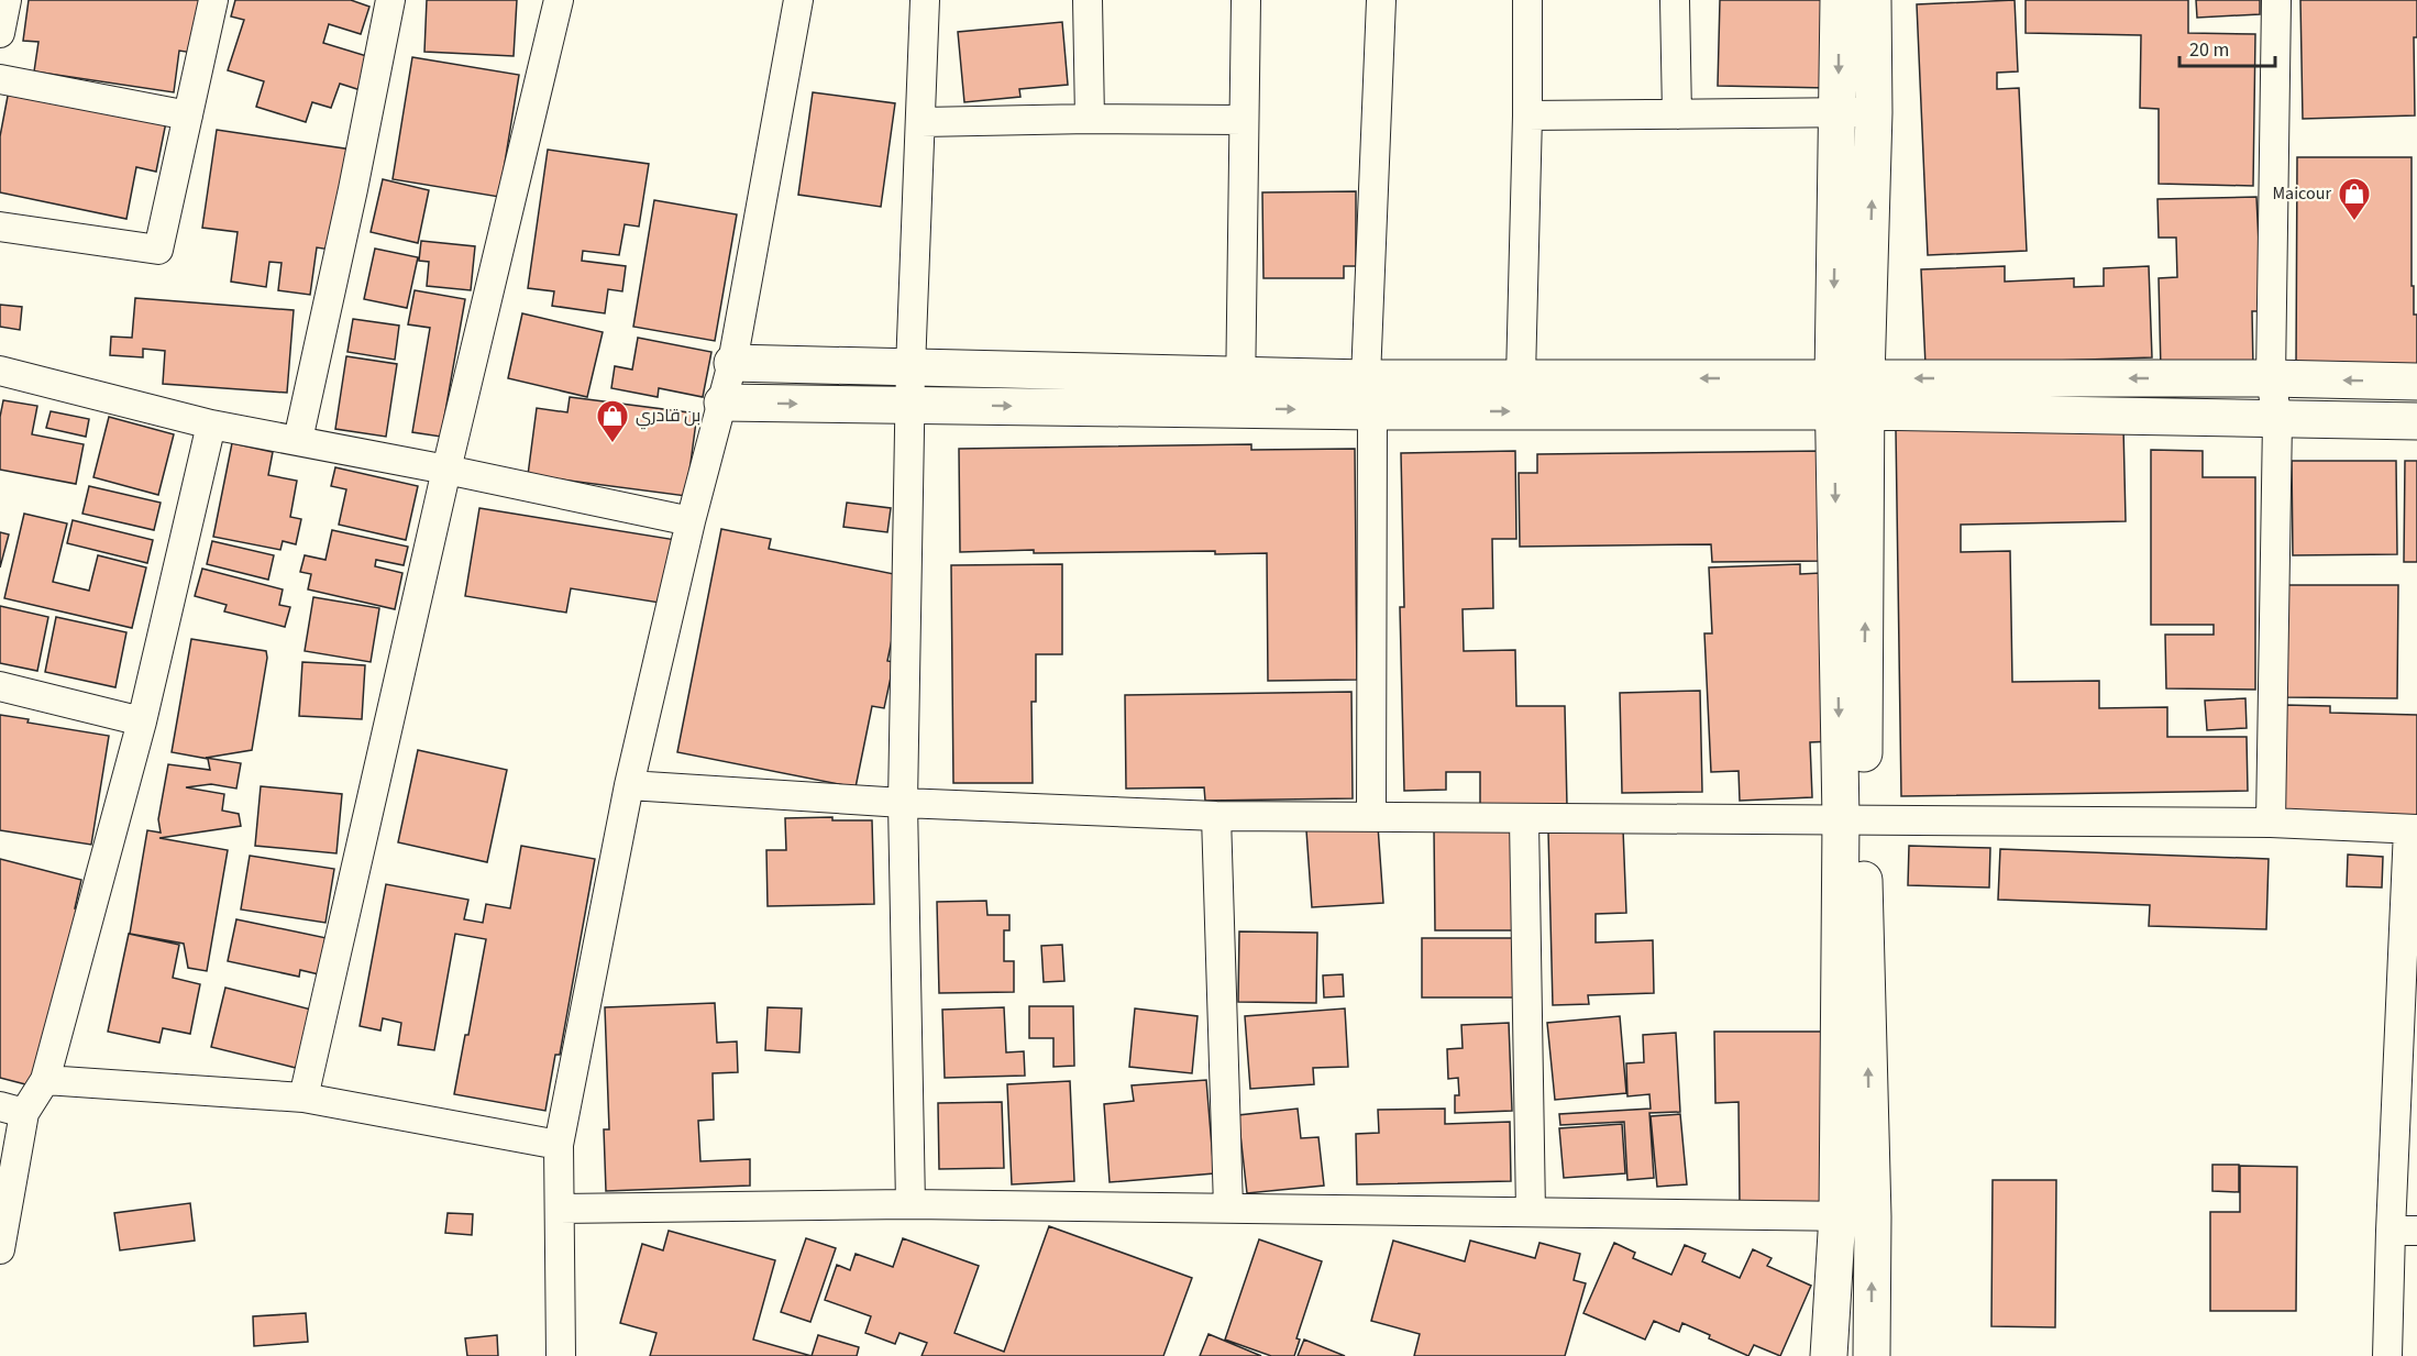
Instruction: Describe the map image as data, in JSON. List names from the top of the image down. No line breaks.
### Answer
{"places":{"shop":["Maicour","بن قادري"]},"scale_bar":"20 m"}
